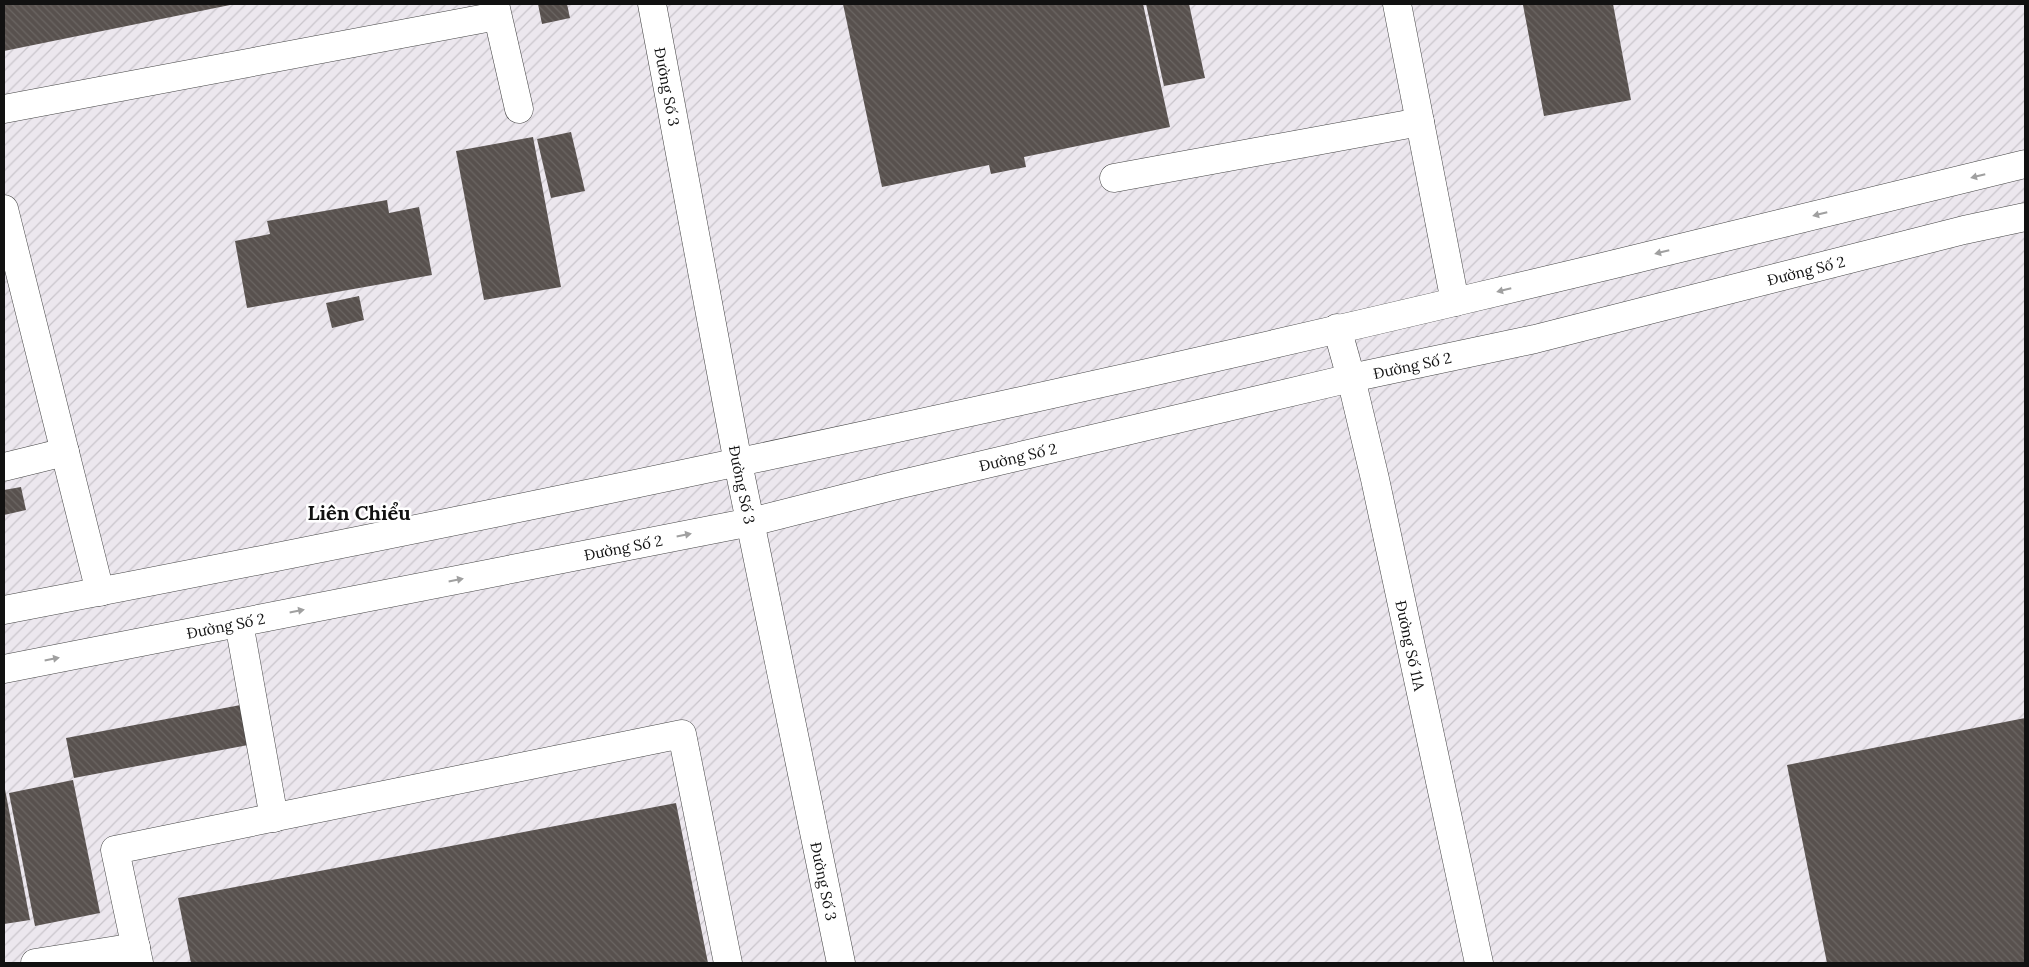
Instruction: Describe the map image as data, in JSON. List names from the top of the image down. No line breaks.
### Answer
{"streets":{"street":["Đường Số 3","Đường Số 2","Đường Số 11A"]},"crossings":[["Đường Số 3","Đường Số 2"],["Đường Số 2","Đường Số 11A"]],"districts":["Liên Chiểu"]}
